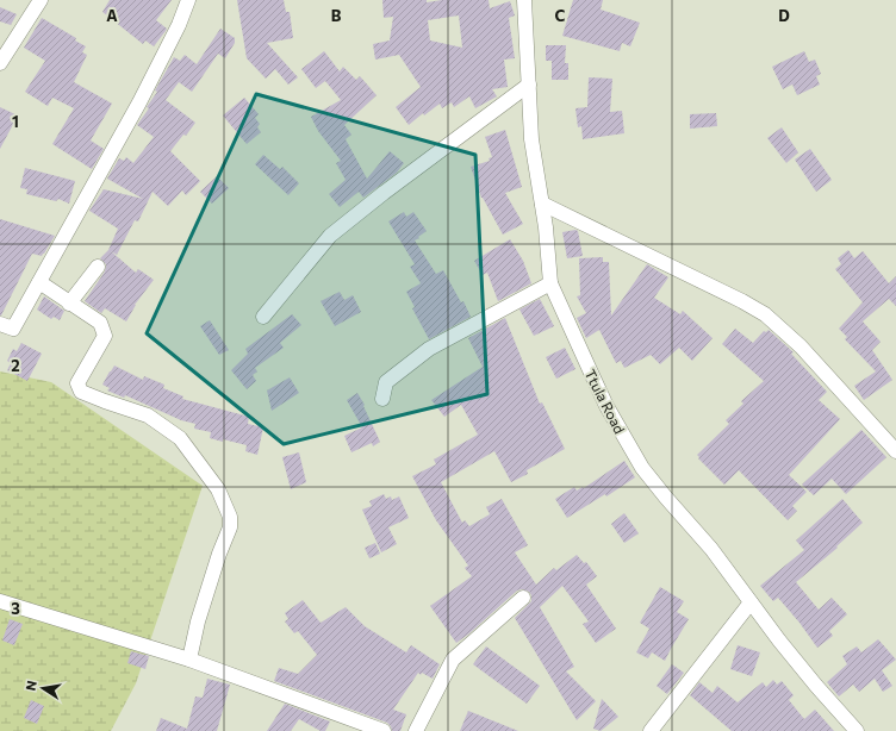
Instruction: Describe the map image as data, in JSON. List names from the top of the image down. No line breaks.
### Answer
{"streets":{"street":["Ttula Road"]},"north":"left","grid":{"columns":["A","B","C","D"],"rows":["1","2","3"]}}
